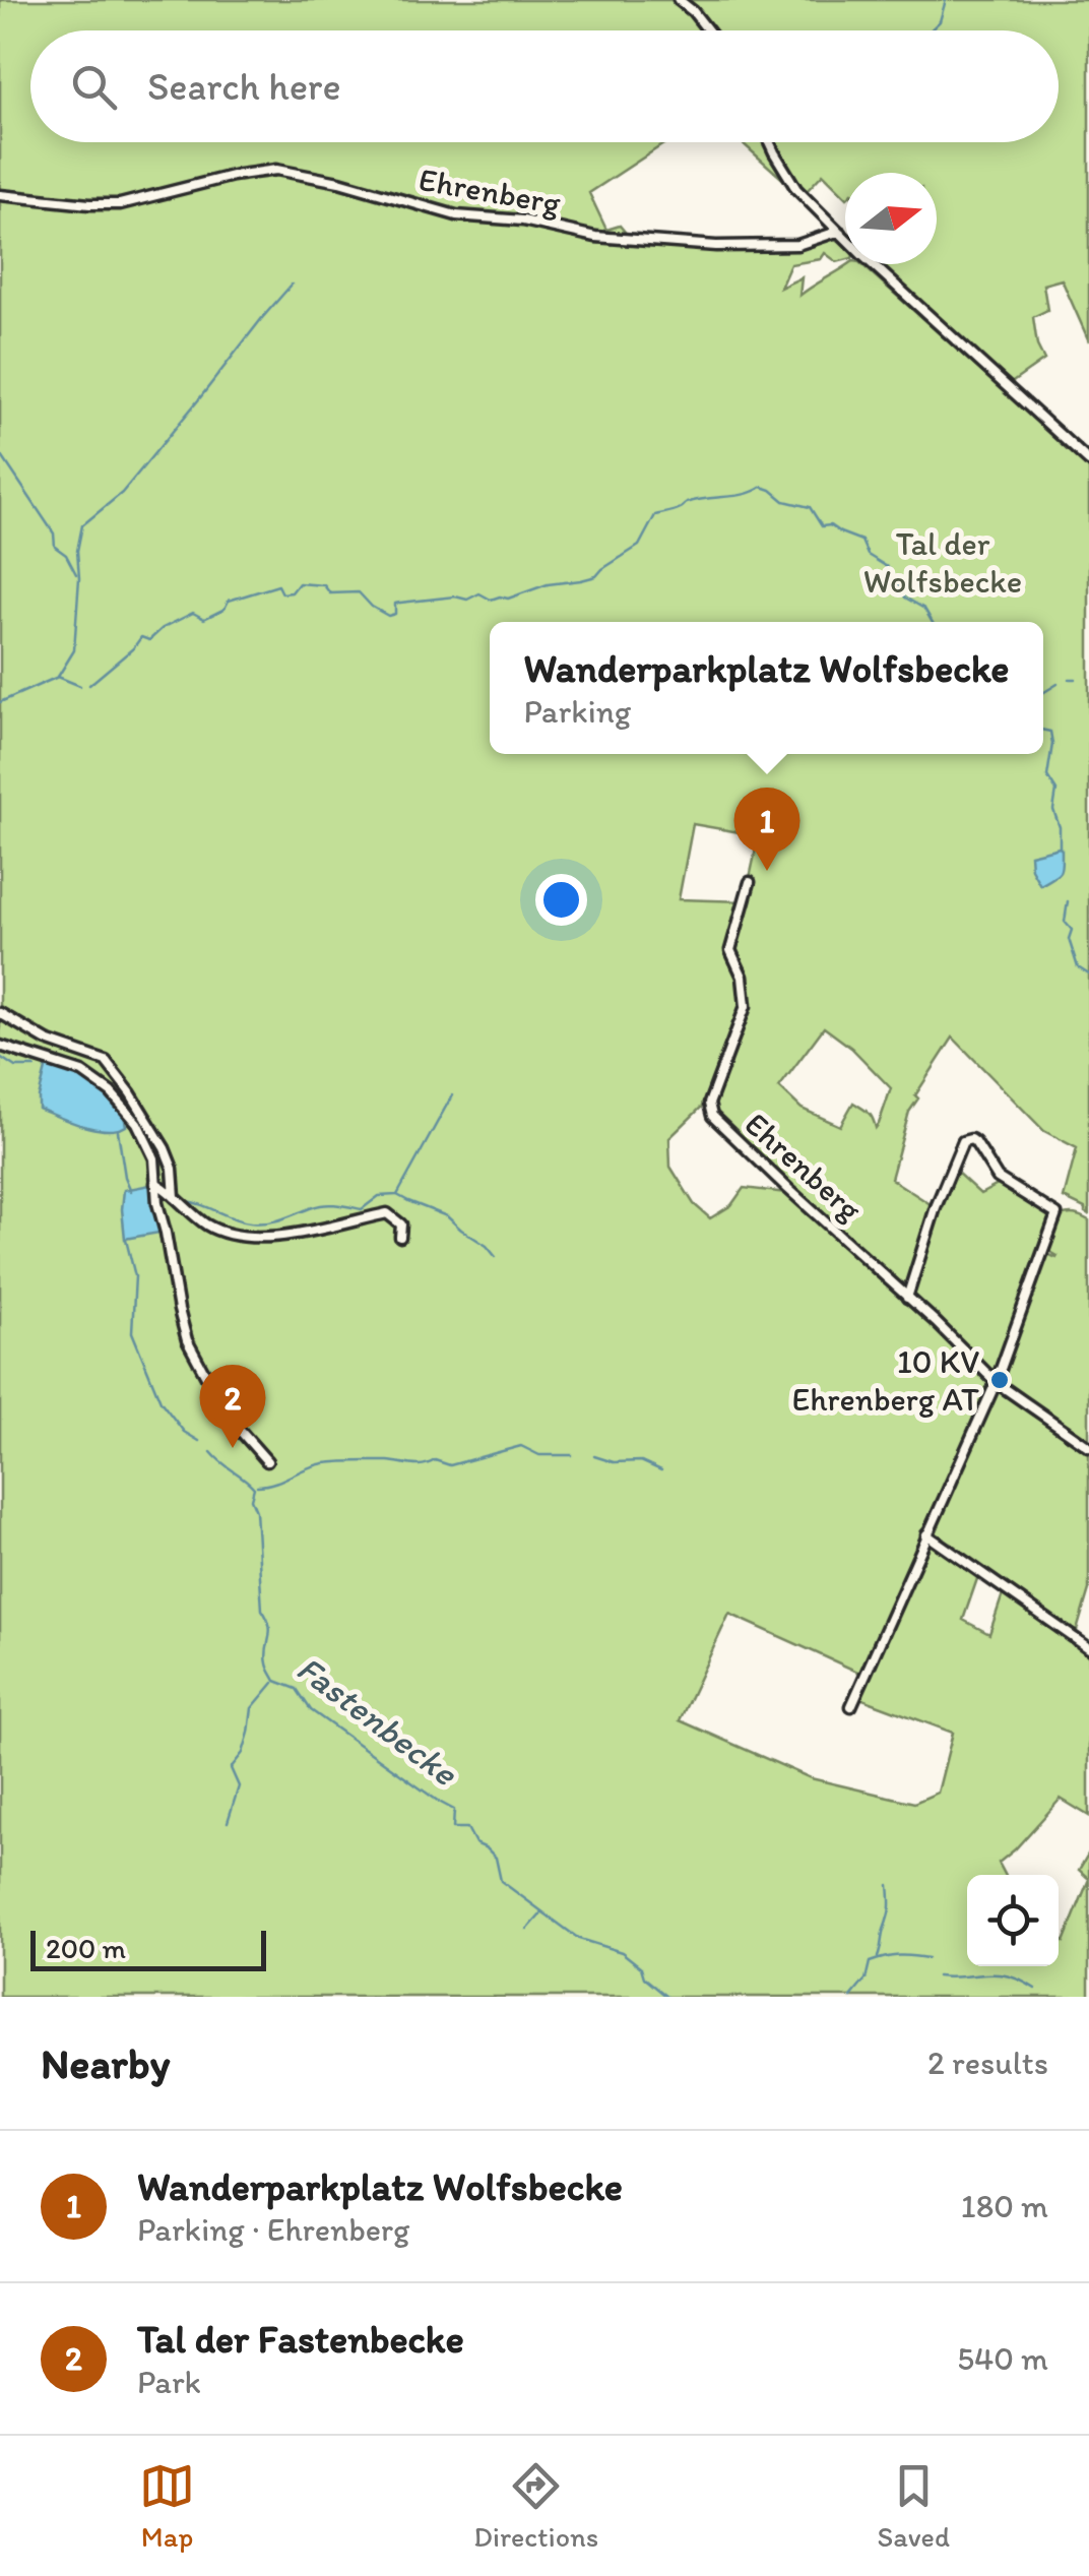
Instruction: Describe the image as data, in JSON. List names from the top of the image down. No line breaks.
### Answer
{"streets":{"street":["Ehrenberg"]},"water":["Fastenbecke"],"parks":["Tal der Wolfsbecke"],"places":["10 KV Ehrenberg AT"],"scale_bar":"200 m","north":"right","page":{"search":"Search here","popup":["Wanderparkplatz Wolfsbecke","Parking"],"pins":["1","2"],"scale":"200 m","heading":["Nearby","2 results"],"list":[{"mark":"1","name":"Wanderparkplatz Wolfsbecke","note":"Parking · Ehrenberg","value":"180 m"},{"mark":"2","name":"Tal der Fastenbecke","note":"Park","value":"540 m"}],"nav":["Map","Directions","Saved"]}}
